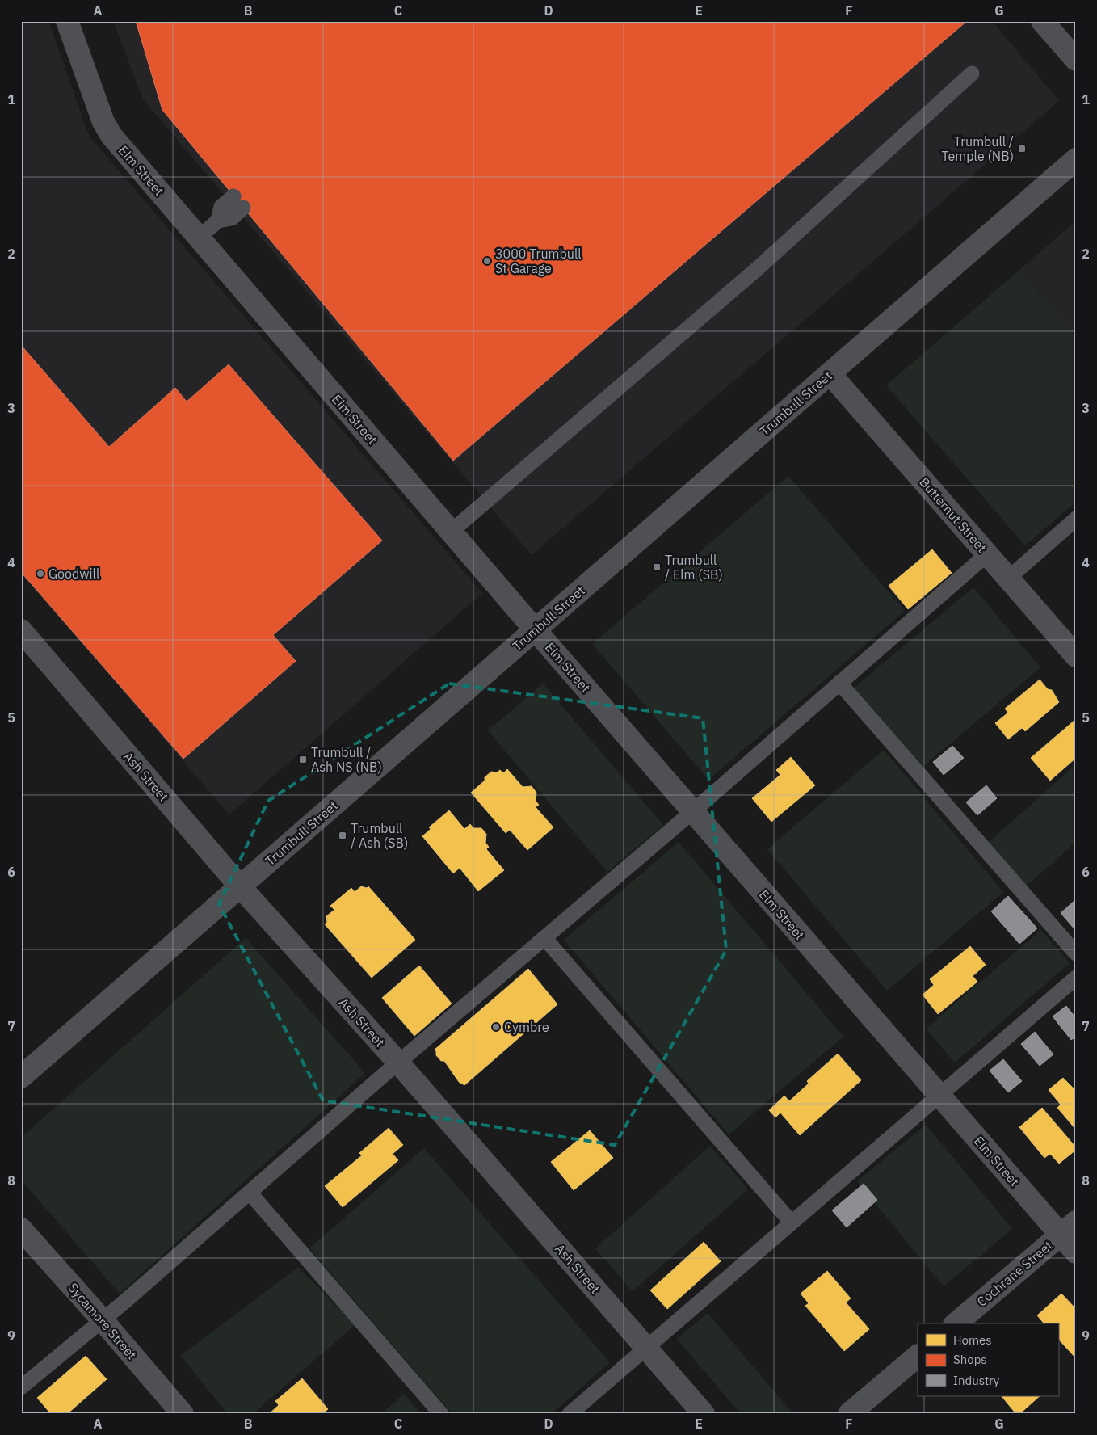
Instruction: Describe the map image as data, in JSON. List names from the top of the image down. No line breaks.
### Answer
{"streets":{"street":["Elm Street","Trumbull Street","Butternut Street","Ash Street","Cochrane Street","Sycamore Street"]},"crossings":[["Elm Street","Trumbull Street"],["Elm Street","Cochrane Street"],["Trumbull Street","Butternut Street"],["Trumbull Street","Ash Street"]],"places":{"transit":["Trumbull / Temple (NB)","Trumbull / Elm (SB)","Trumbull / Ash NS (NB)","Trumbull / Ash (SB)"],"other":["3000 Trumbull St Garage","Goodwill","Cymbre"]},"legend":["Homes","Shops","Industry"],"grid":{"columns":["A","B","C","D","E","F","G"],"rows":["1","2","3","4","5","6","7","8","9"]}}
